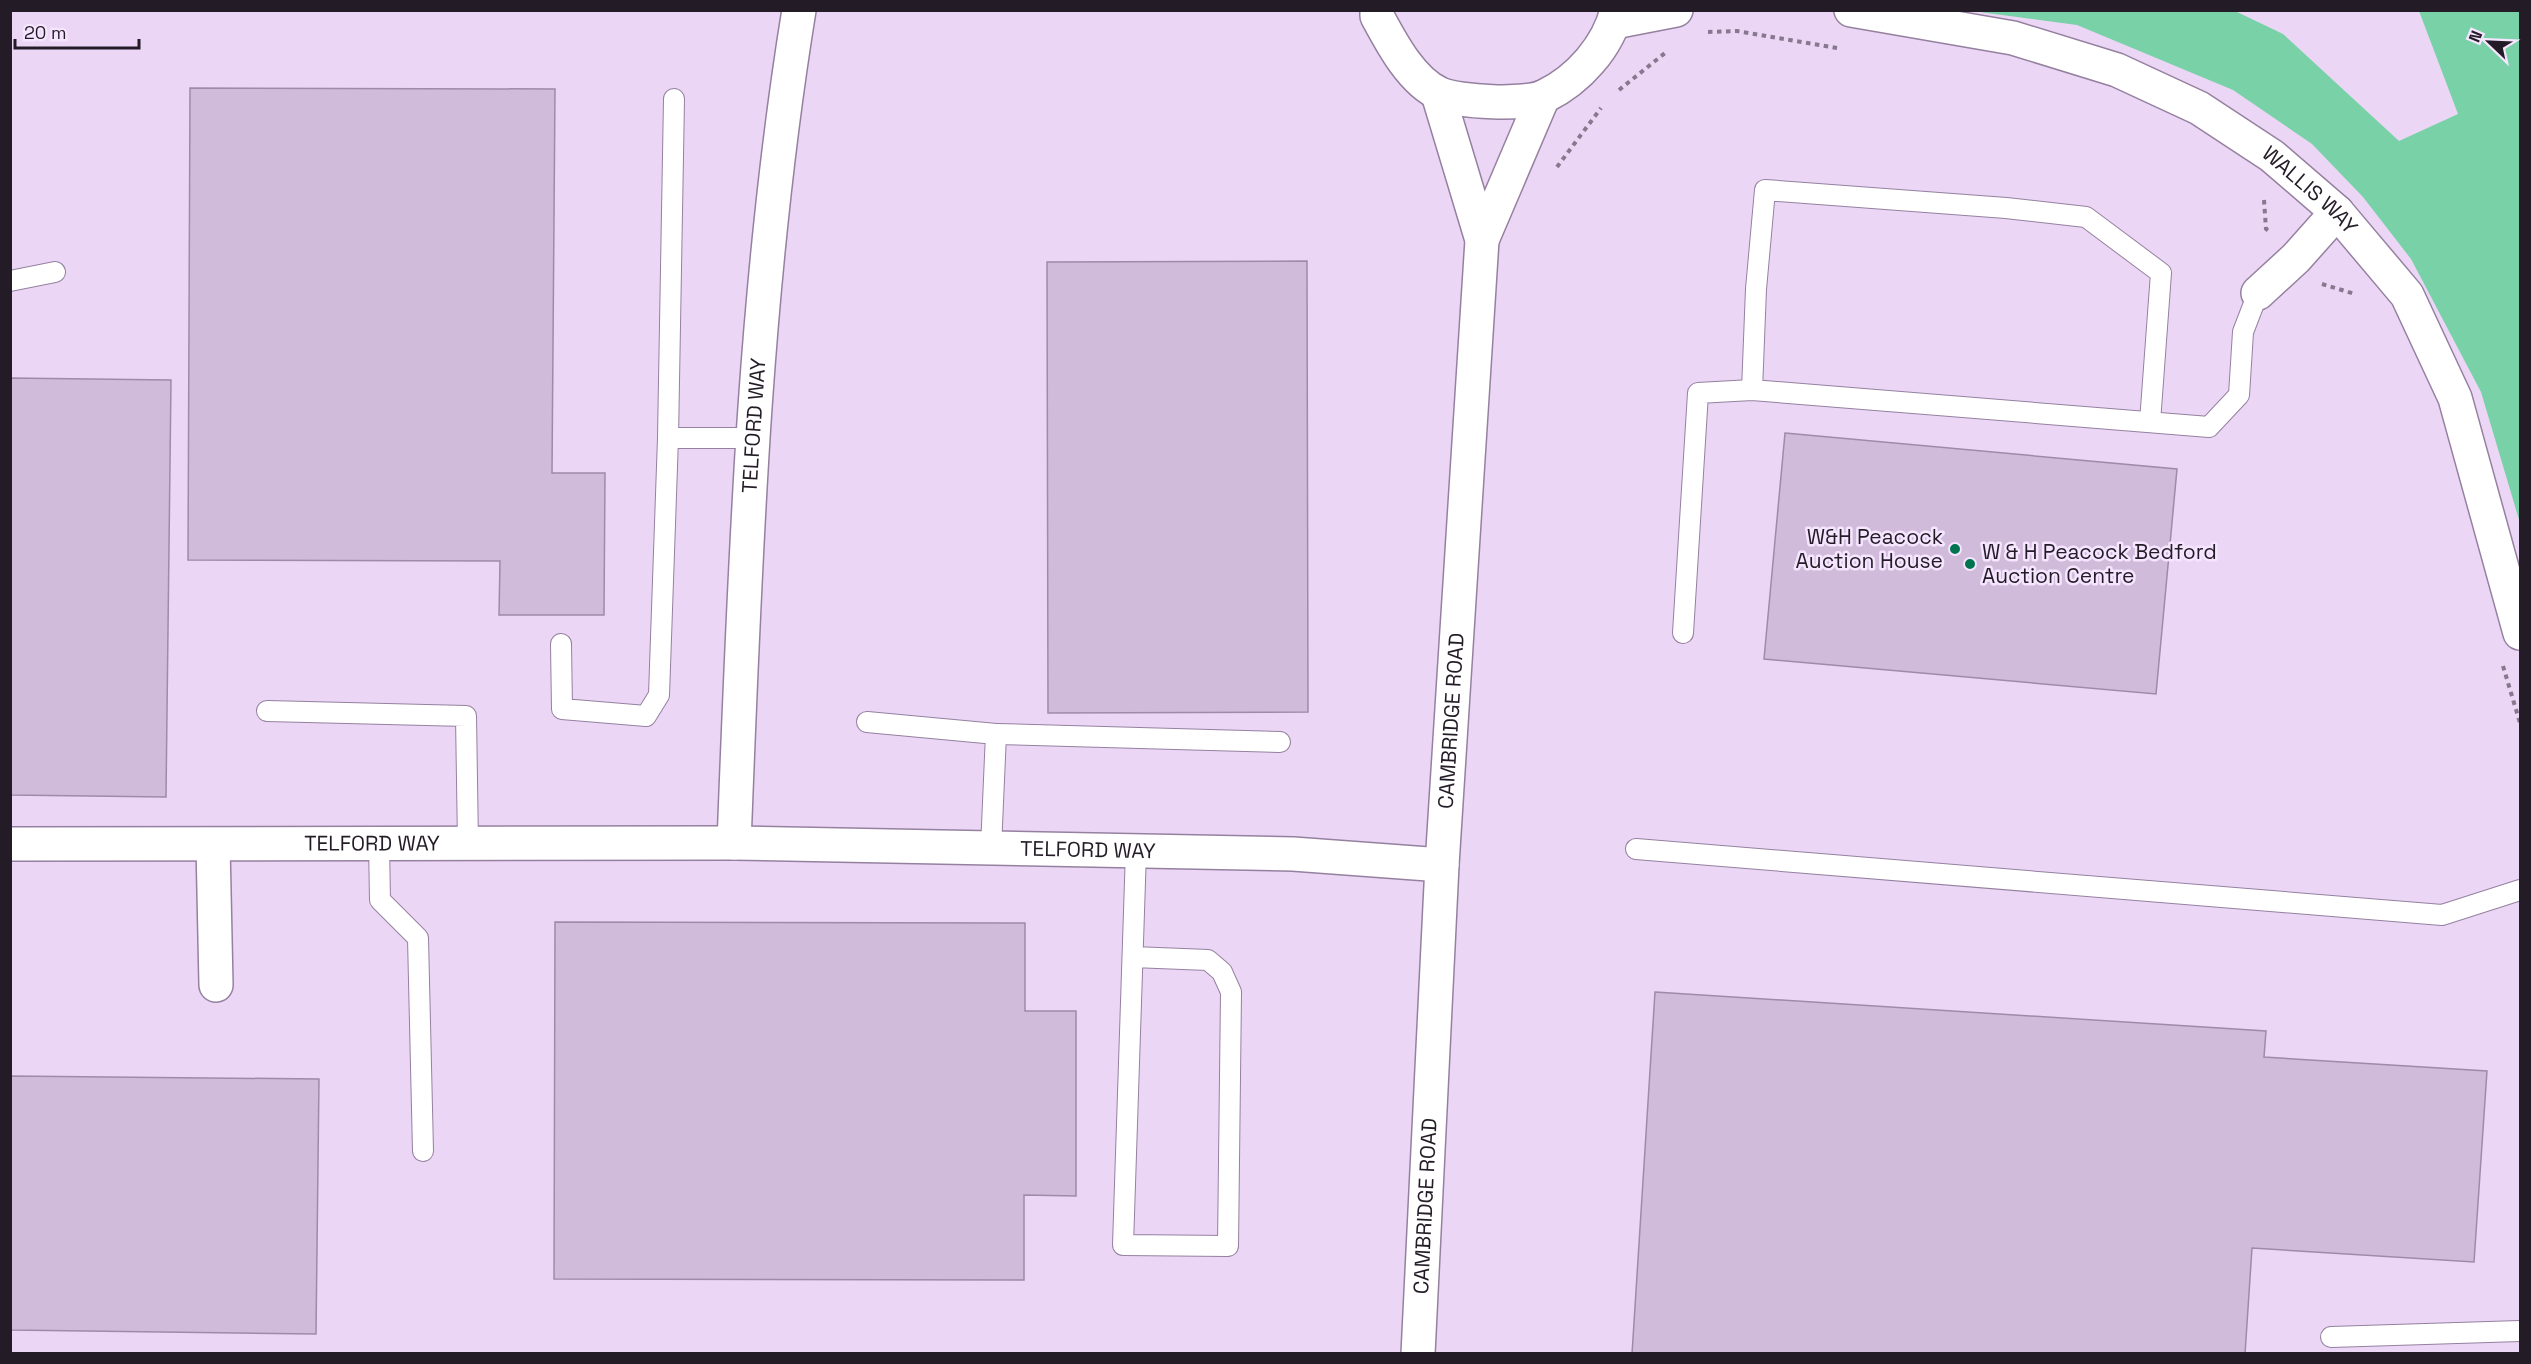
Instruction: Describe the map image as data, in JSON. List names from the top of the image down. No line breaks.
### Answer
{"streets":{"street":["WALLIS WAY","TELFORD WAY","CAMBRIDGE ROAD"]},"crossings":[["TELFORD WAY","CAMBRIDGE ROAD"]],"places":["W&H Peacock Auction House","W & H Peacock Bedford Auction Centre"],"scale_bar":"20 m","north":"top left"}
